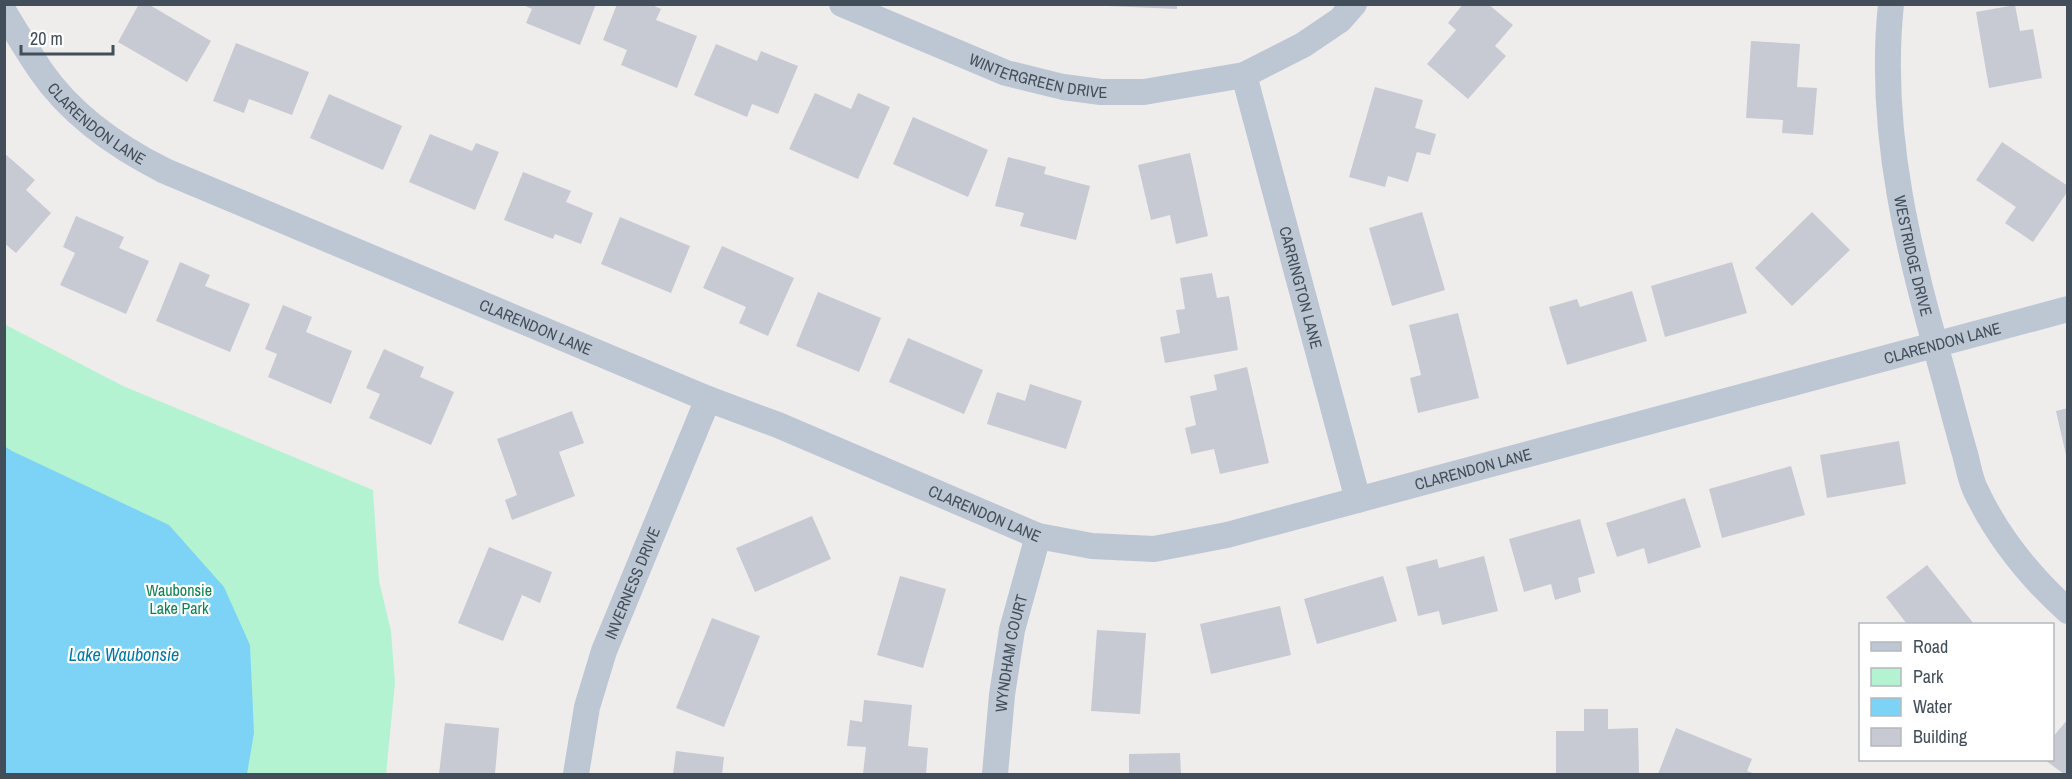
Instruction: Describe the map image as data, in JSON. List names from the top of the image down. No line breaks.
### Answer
{"streets":{"street":["WINTERGREEN DRIVE","CLARENDON LANE","WESTRIDGE DRIVE","CARRINGTON LANE","INVERNESS DRIVE","WYNDHAM COURT"]},"crossings":[["WINTERGREEN DRIVE","CARRINGTON LANE"],["CLARENDON LANE","WESTRIDGE DRIVE"],["CLARENDON LANE","CARRINGTON LANE"],["CLARENDON LANE","INVERNESS DRIVE"],["CLARENDON LANE","WYNDHAM COURT"]],"water":["Lake Waubonsie"],"parks":["Waubonsie Lake Park"],"legend":["Road","Park","Water","Building"],"scale_bar":"20 m"}
